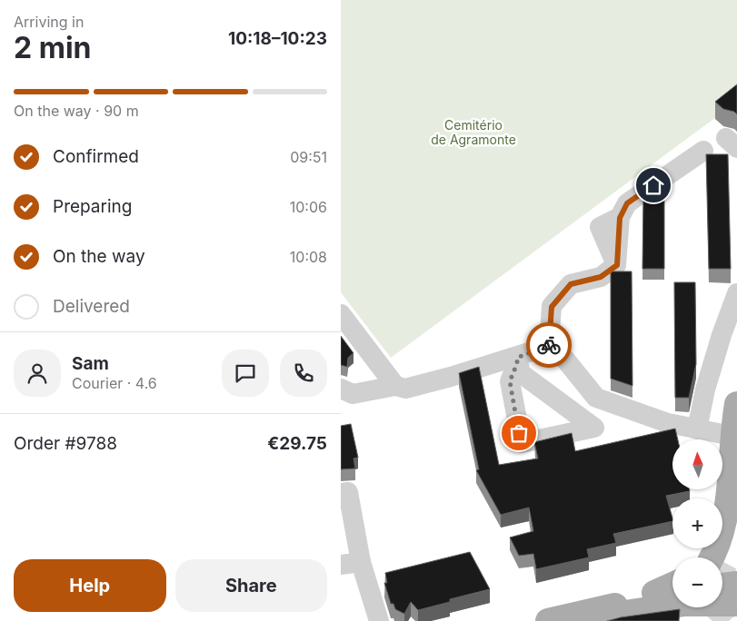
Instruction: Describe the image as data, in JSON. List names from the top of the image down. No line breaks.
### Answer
{"parks":["Cemitério de Agramonte"],"north":"top","page":{"heading":["2 min","Arriving in","10:18–10:23"],"panel":["Sam","Courier · 4.6","Order #9788","€29.75"],"bar":"On the way · 90 m","list":[["Confirmed","09:51"],["Preparing","10:06"],["On the way","10:08"],"Delivered"],"map_buttons":["+","−"],"buttons":["Help","Share"]}}
